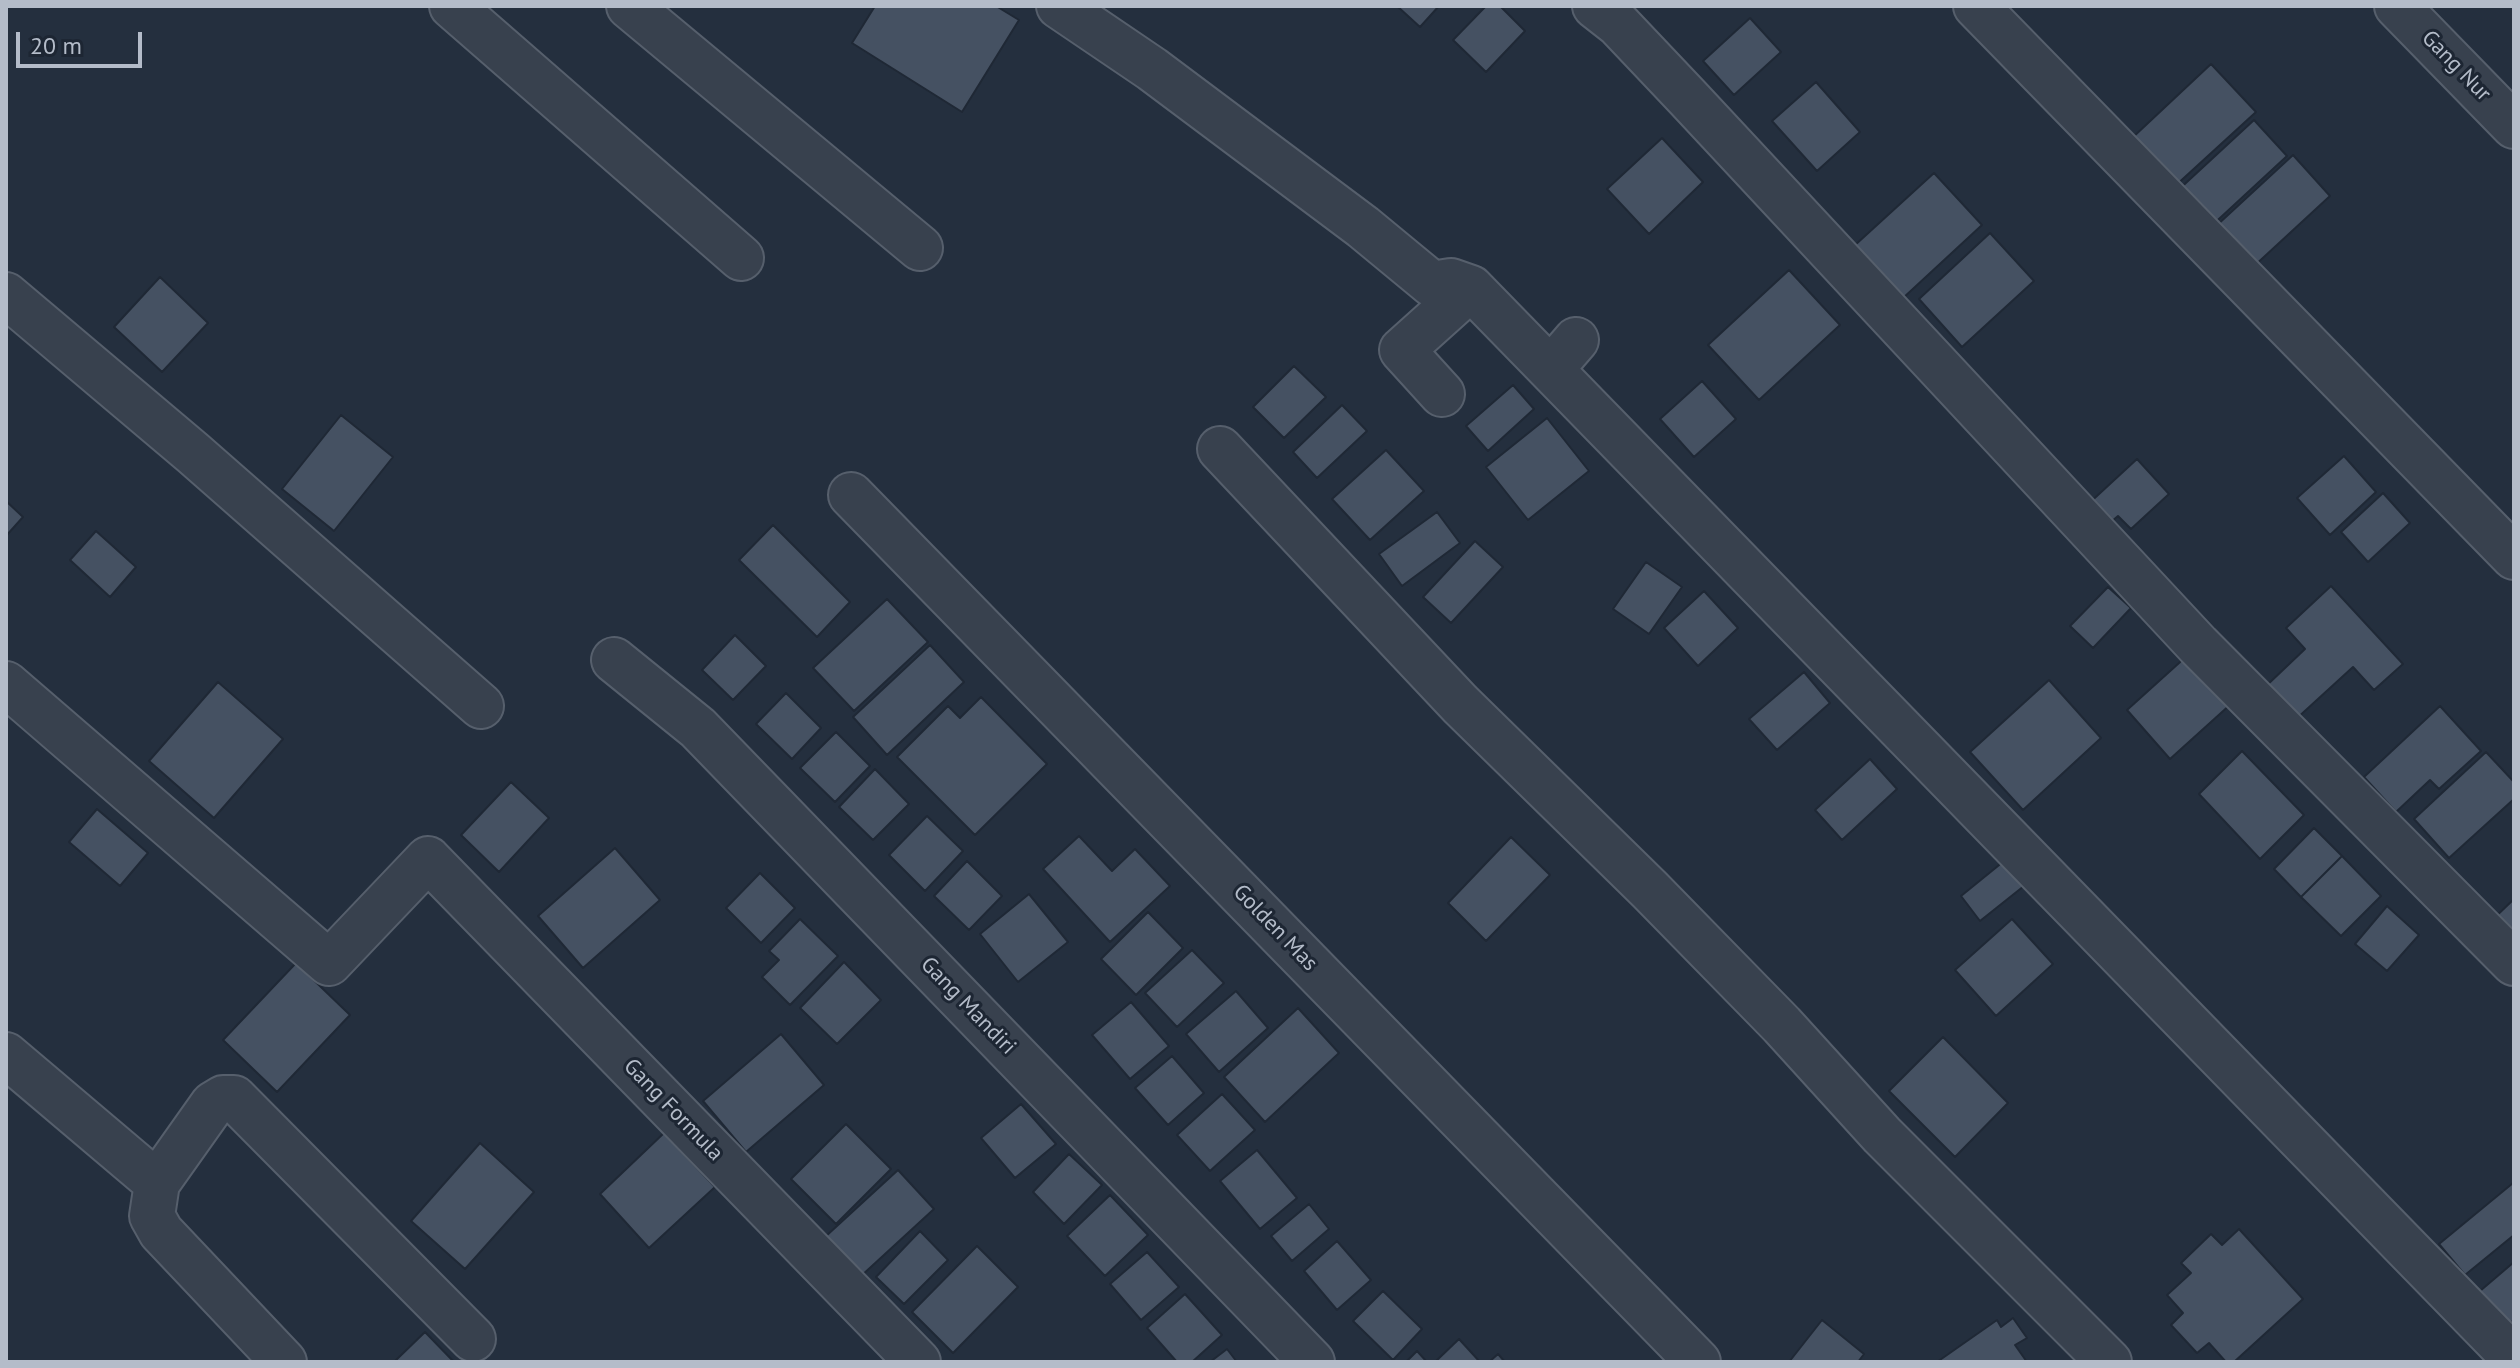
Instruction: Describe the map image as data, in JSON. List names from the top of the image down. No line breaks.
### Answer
{"streets":{"street":["Gang Nur","Golden Mas","Gang Mandiri","Gang Formula"]},"scale_bar":"20 m"}
